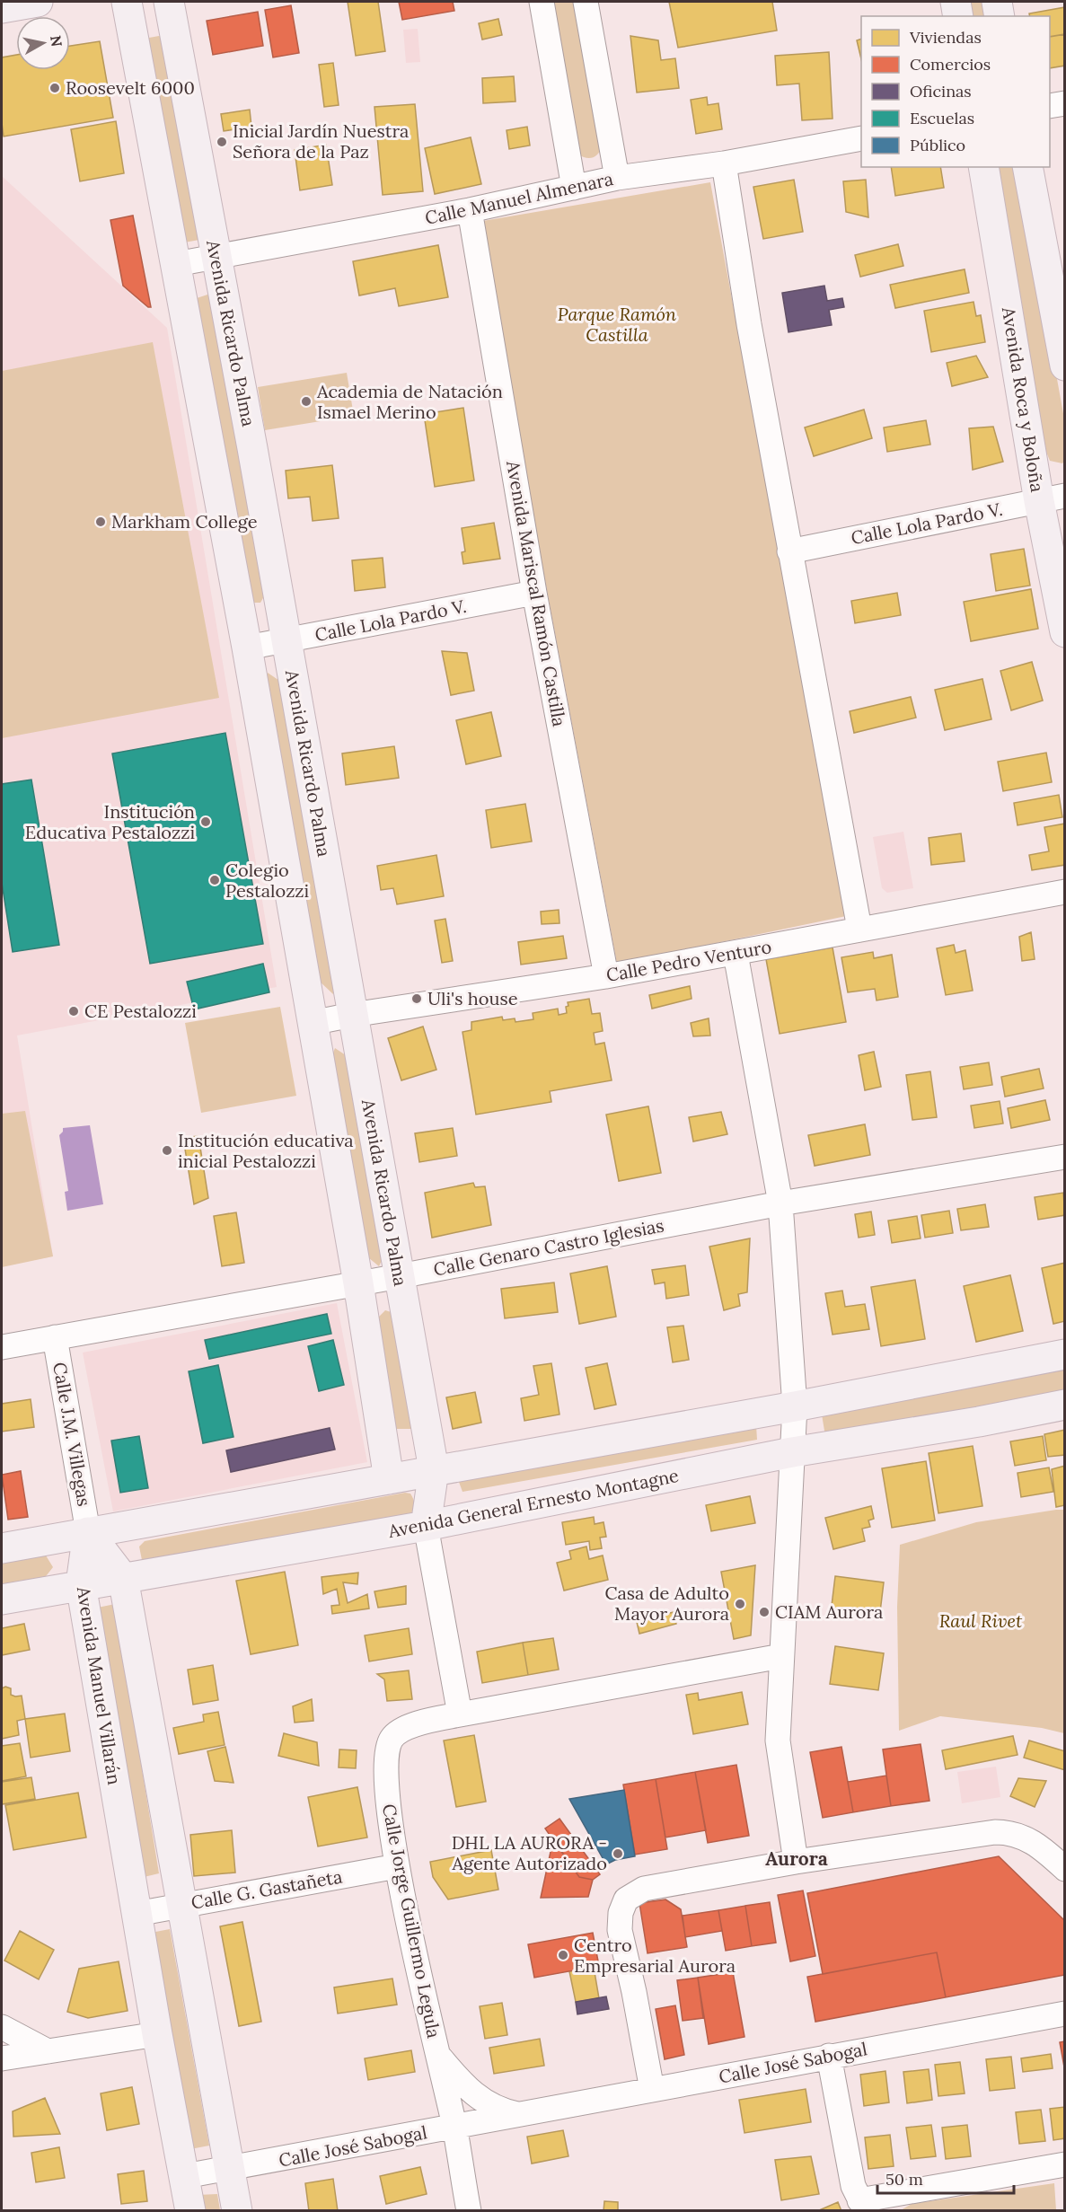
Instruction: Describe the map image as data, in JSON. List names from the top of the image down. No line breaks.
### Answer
{"streets":{"main road":["Avenida Ricardo Palma","Avenida Roca y Boloña","Avenida General Ernesto Montagne","Avenida Manuel Villarán"],"street":["Calle Manuel Almenara","Calle Lola Pardo V.","Avenida Mariscal Ramón Castilla","Calle Pedro Venturo","Calle Genaro Castro Iglesias","Calle J.M. Villegas","Calle G. Gastañeta","Calle Jorge Guillermo Legula","Calle José Sabogal"]},"crossings":[["Calle Manuel Almenara","Avenida Ricardo Palma"],["Calle Manuel Almenara","Avenida Mariscal Ramón Castilla"],["Avenida Ricardo Palma","Calle Lola Pardo V."],["Avenida Ricardo Palma","Calle Pedro Venturo"],["Avenida Ricardo Palma","Calle Genaro Castro Iglesias"],["Avenida Ricardo Palma","Avenida General Ernesto Montagne"],["Avenida Roca y Boloña","Calle Lola Pardo V."],["Calle Lola Pardo V.","Avenida Mariscal Ramón Castilla"],["Avenida Mariscal Ramón Castilla","Calle Pedro Venturo"],["Calle Genaro Castro Iglesias","Calle J.M. Villegas"],["Calle J.M. Villegas","Avenida Manuel Villarán"],["Avenida General Ernesto Montagne","Avenida Manuel Villarán"],["Avenida Manuel Villarán","Calle G. Gastañeta"],["Avenida Manuel Villarán","Calle José Sabogal"],["Calle G. Gastañeta","Calle Jorge Guillermo Legula"],["Calle Jorge Guillermo Legula","Calle José Sabogal"]],"districts":["Aurora"],"parks":["Parque Ramón Castilla","Raul Rivet"],"places":["Roosevelt 6000","Inicial Jardín Nuestra Señora de la Paz","Academia de Natación Ismael Merino","Markham College","Institución Educativa Pestalozzi","Colegio Pestalozzi","Uli's house","CE Pestalozzi","Institución educativa inicial Pestalozzi","Casa de Adulto Mayor Aurora","CIAM Aurora","DHL LA AURORA - Agente Autorizado","Centro Empresarial Aurora"],"legend":["Viviendas","Comercios","Oficinas","Escuelas","Público"],"scale_bar":"50 m","north":"right"}
